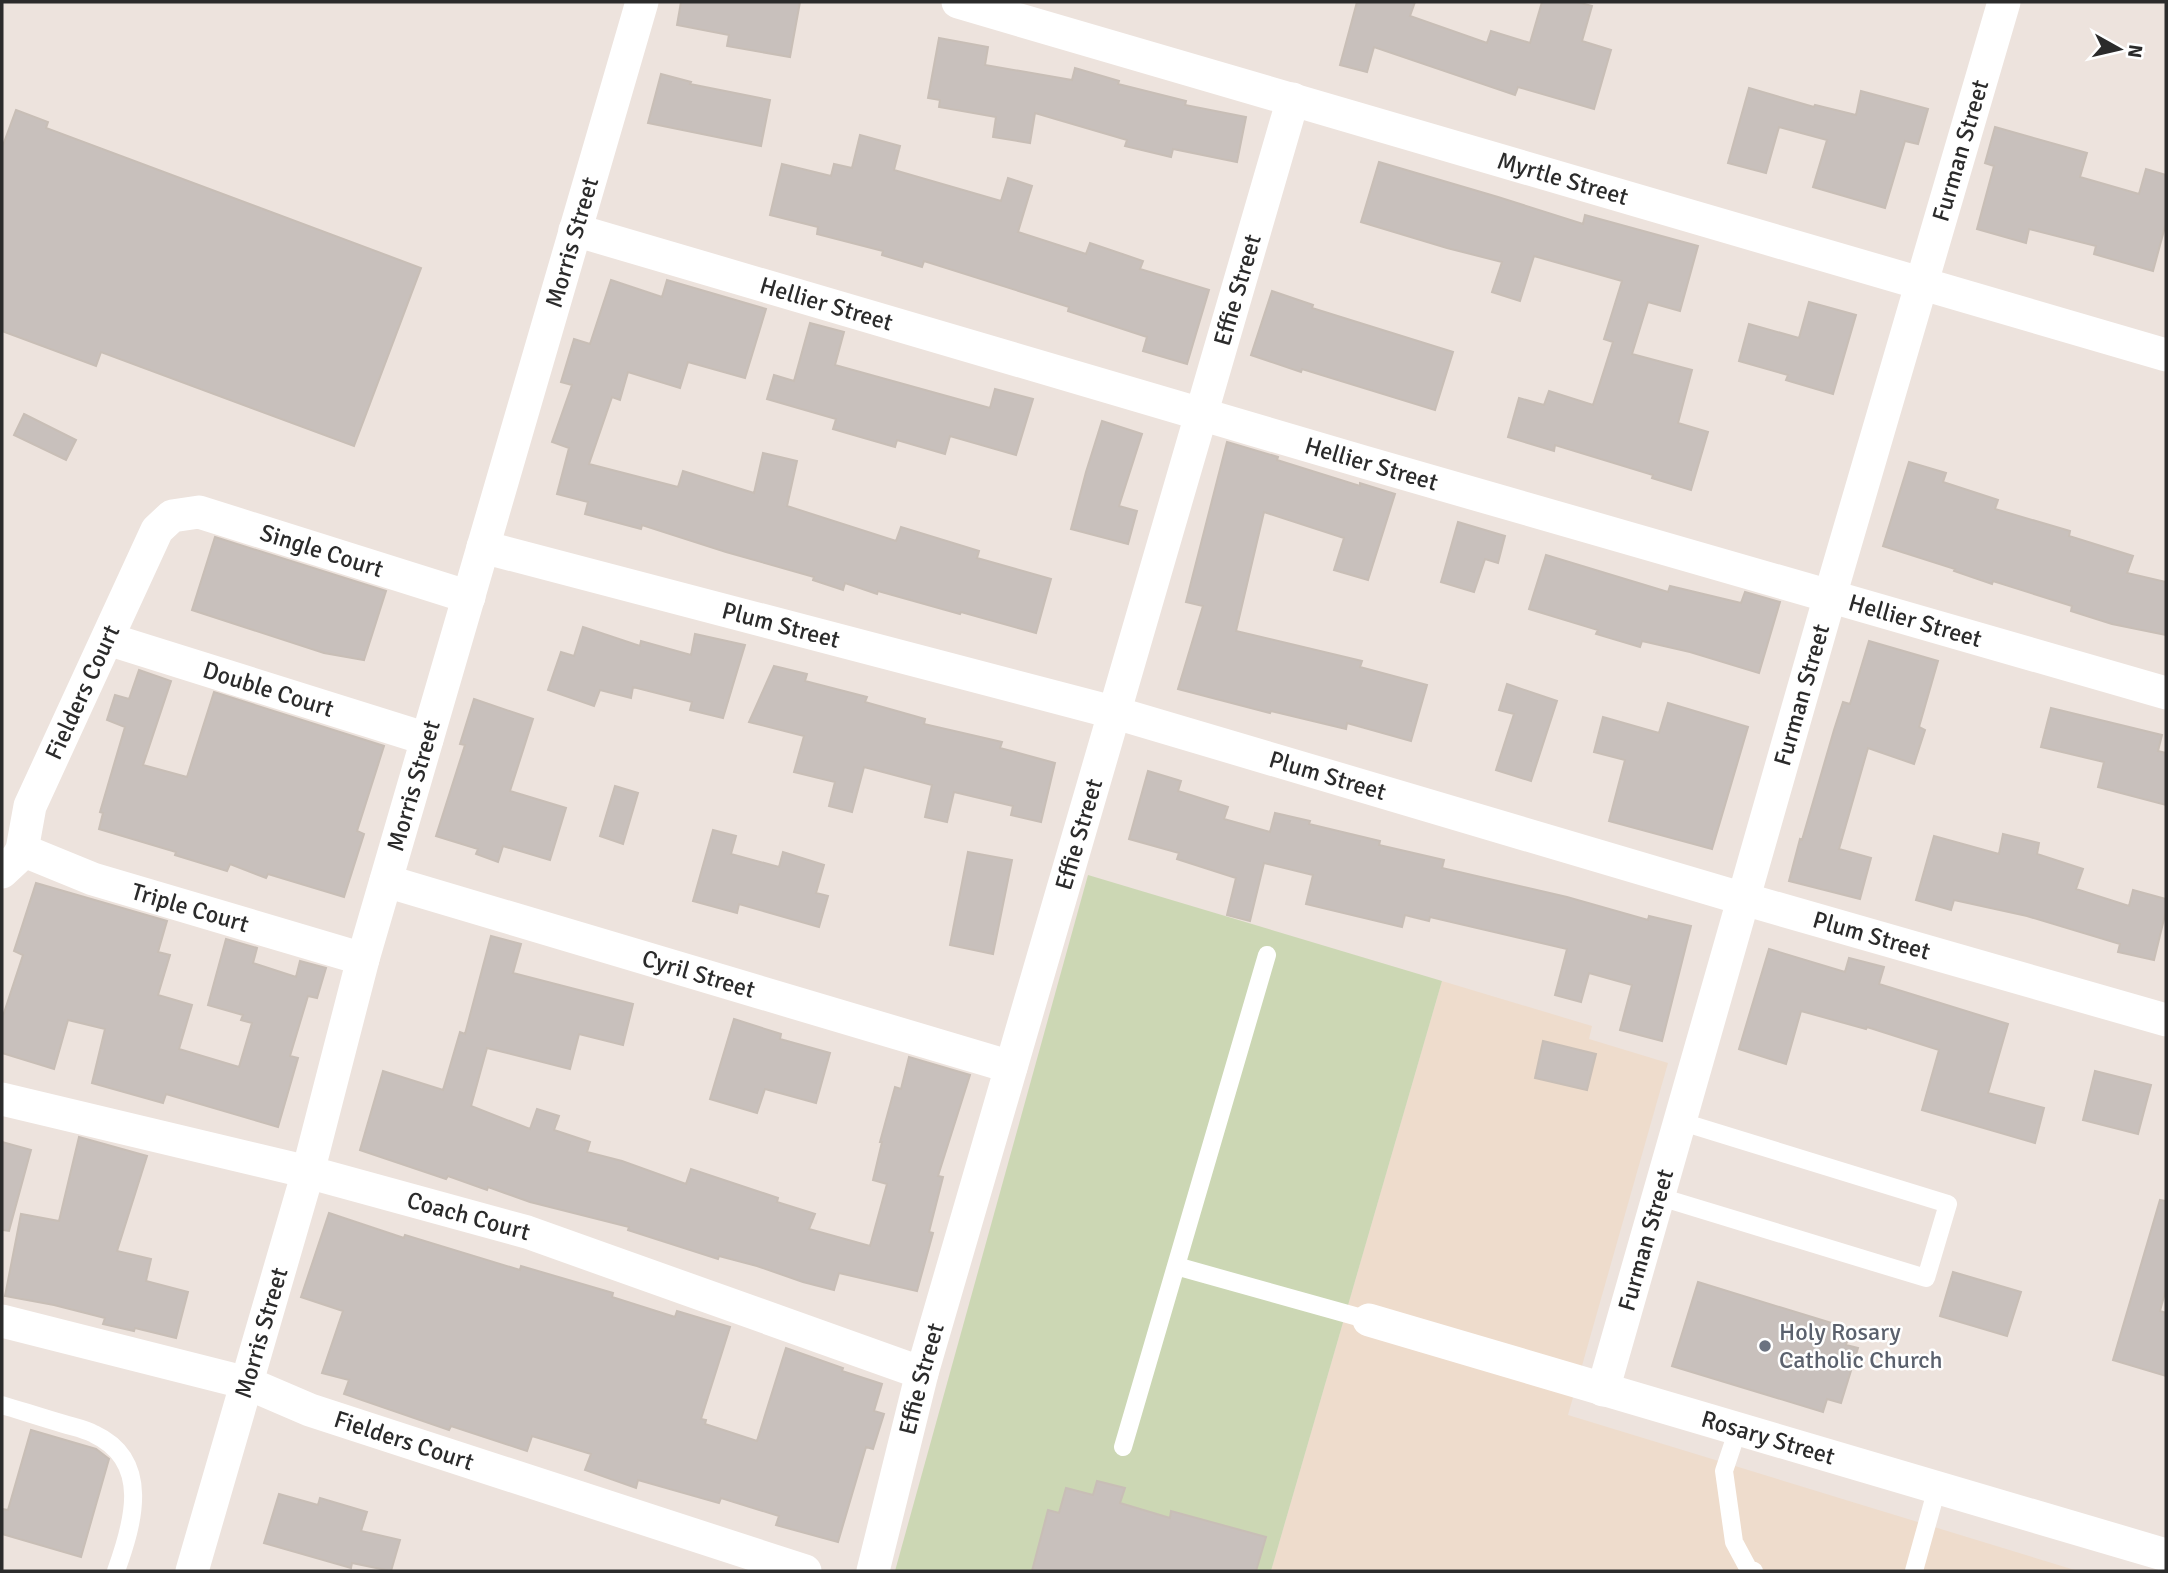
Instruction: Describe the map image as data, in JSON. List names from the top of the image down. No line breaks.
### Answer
{"streets":{"street":["Furman Street","Myrtle Street","Morris Street","Effie Street","Hellier Street","Single Court","Plum Street","Double Court","Fielders Court","Triple Court","Cyril Street","Coach Court","Rosary Street"]},"crossings":[["Furman Street","Myrtle Street"],["Furman Street","Hellier Street"],["Furman Street","Plum Street"],["Furman Street","Rosary Street"],["Myrtle Street","Effie Street"],["Morris Street","Hellier Street"],["Morris Street","Single Court"],["Morris Street","Plum Street"],["Morris Street","Double Court"],["Morris Street","Fielders Court"],["Morris Street","Triple Court"],["Morris Street","Cyril Street"],["Morris Street","Coach Court"],["Effie Street","Hellier Street"],["Effie Street","Plum Street"],["Effie Street","Cyril Street"],["Effie Street","Coach Court"],["Single Court","Fielders Court"],["Double Court","Fielders Court"],["Fielders Court","Triple Court"]],"places":["Holy Rosary Catholic Church"],"north":"right"}
